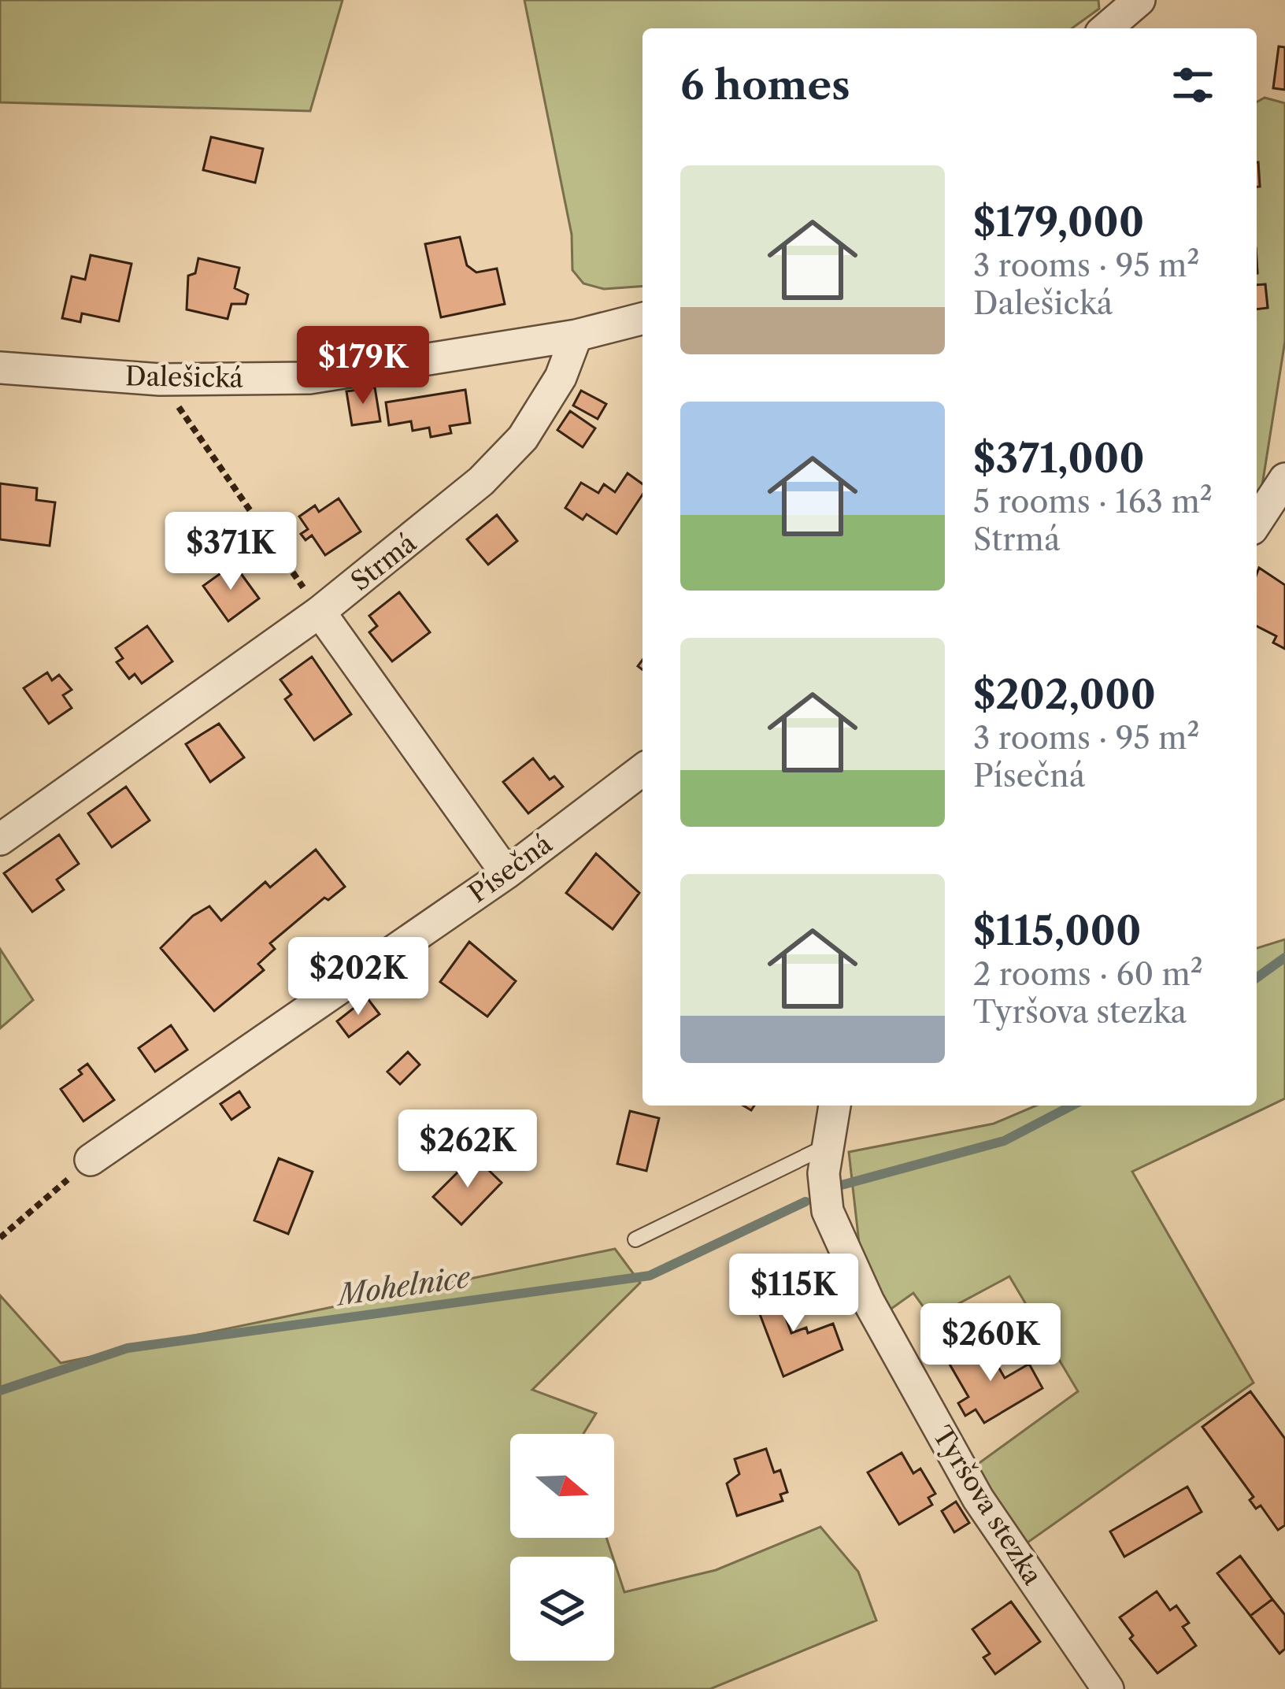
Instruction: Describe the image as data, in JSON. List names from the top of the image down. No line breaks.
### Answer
{"streets":{"street":["Dalešická","Strmá","Písečná","Tyršova stezka"]},"crossings":[["Dalešická","Strmá"]],"water":["Mohelnice"],"north":"right","page":{"heading":"6 homes","list":[{"name":"$179,000","note":"3 rooms · 95 m² · Dalešická"},{"name":"$371,000","note":"5 rooms · 163 m² · Strmá"},{"name":"$202,000","note":"3 rooms · 95 m² · Písečná"},{"name":"$115,000","note":"2 rooms · 60 m² · Tyršova stezka"}],"price":["$179K","$371K","$202K","$262K","$115K","$260K"]}}
